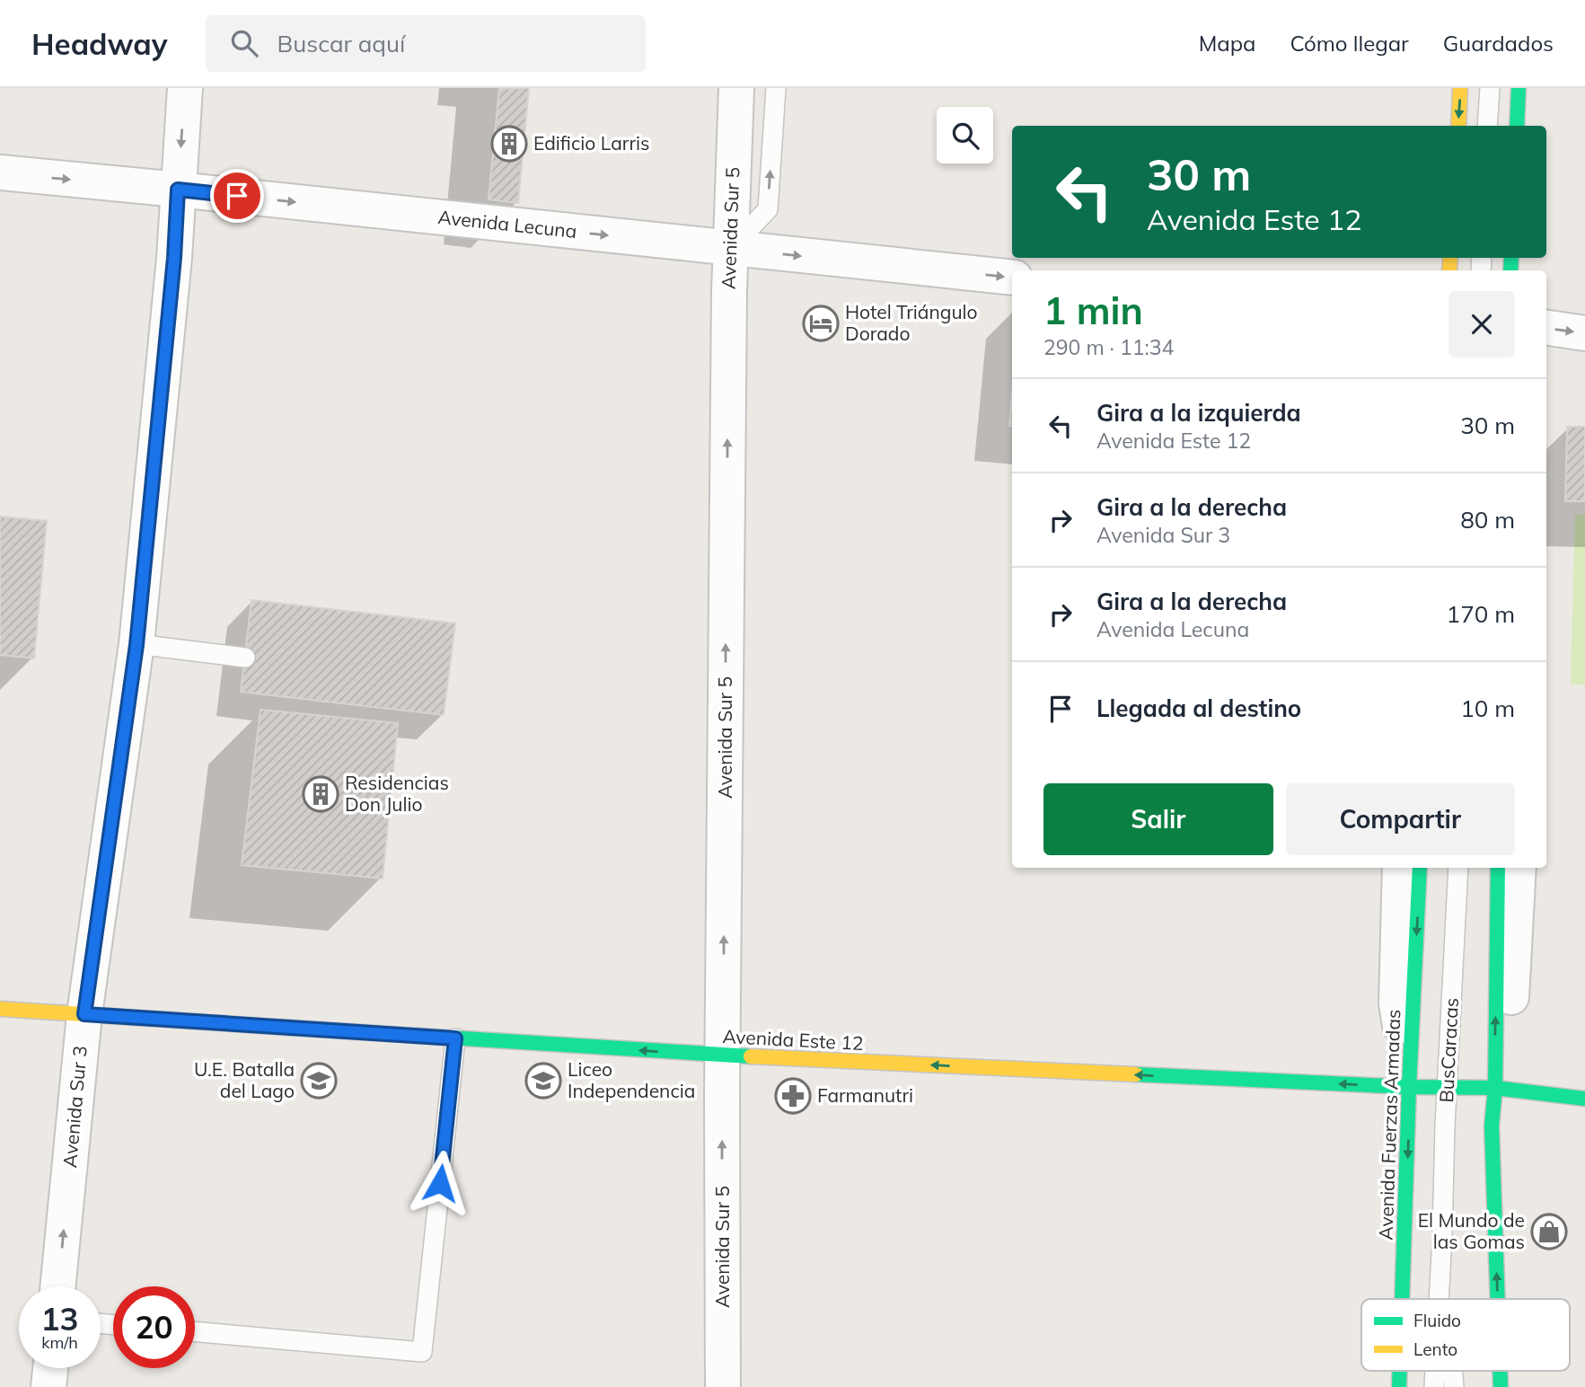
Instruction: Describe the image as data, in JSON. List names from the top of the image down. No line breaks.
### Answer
{"streets":{"street":["Avenida Lecuna","Avenida Sur 5","Avenida Este 12","Avenida Sur 3","Avenida Fuerzas Armadas"],"lane":["BusCaracas"]},"crossings":[["Avenida Lecuna","Avenida Sur 5"],["Avenida Lecuna","Avenida Sur 3"],["Avenida Sur 5","Avenida Este 12"],["Avenida Este 12","BusCaracas"],["Avenida Este 12","Avenida Sur 3"],["Avenida Este 12","Avenida Fuerzas Armadas"]],"one_way":["Avenida Lecuna","Avenida Sur 5","Avenida Este 12"],"places":{"building":["Edificio Larris","Residencias Don Julio"],"hotel":["Hotel Triángulo Dorado"],"school or university":["U.E. Batalla del Lago","Liceo Independencia"],"pharmacy":["Farmanutri"],"shop":["El Mundo de las Gomas"]},"legend":["Fluido","Lento"],"page":{"header":"Headway","search":"Buscar aquí","nav":["Mapa","Cómo llegar","Guardados"],"turn":["30 m","Avenida Este 12"],"heading":["1 min","290 m · 11:34"],"list":[{"name":"Gira a la izquierda","note":"Avenida Este 12","value":"30 m"},{"name":"Gira a la derecha","note":"Avenida Sur 3","value":"80 m"},{"name":"Gira a la derecha","note":"Avenida Lecuna","value":"170 m"},{"name":"Llegada al destino","value":"10 m"}],"buttons":["Salir","Compartir"],"speed":"13 km/h","limit":"20"}}
